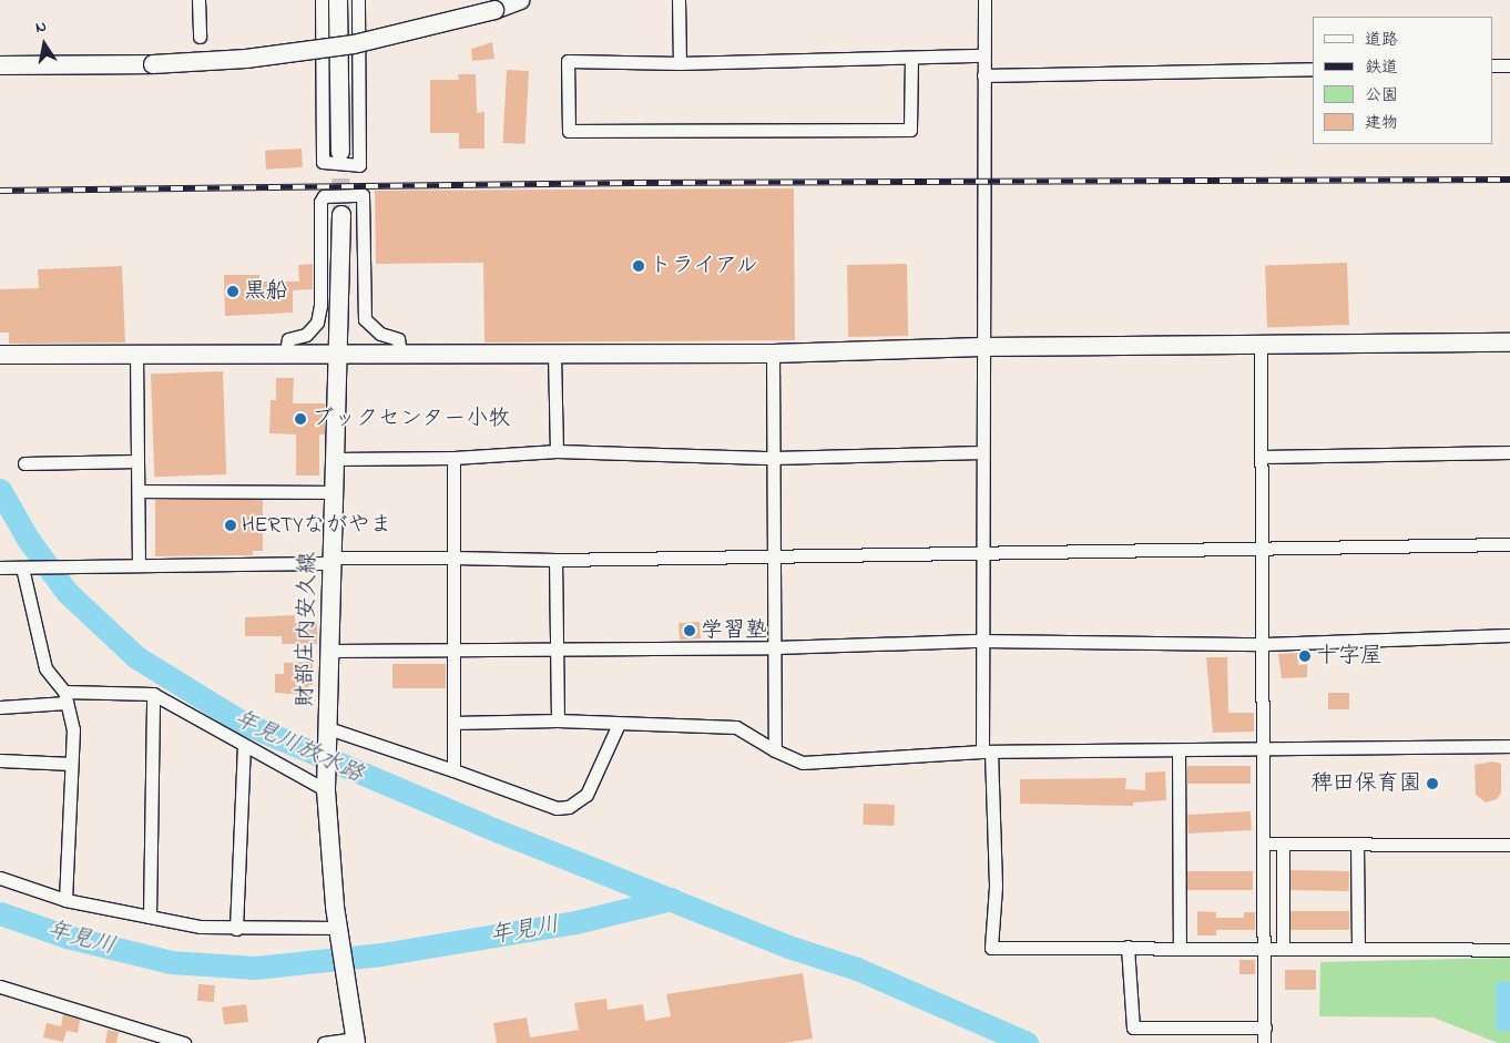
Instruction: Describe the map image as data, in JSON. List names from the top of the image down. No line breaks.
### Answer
{"streets":{"street":["財部庄内安久線"]},"water":["年見川放水路","年見川"],"places":["トライアル","黒船","ブックセンター小牧","HERTYながやま","学習塾","十字屋","稗田保育園"],"legend":["道路","鉄道","公園","建物"],"north":"top"}
